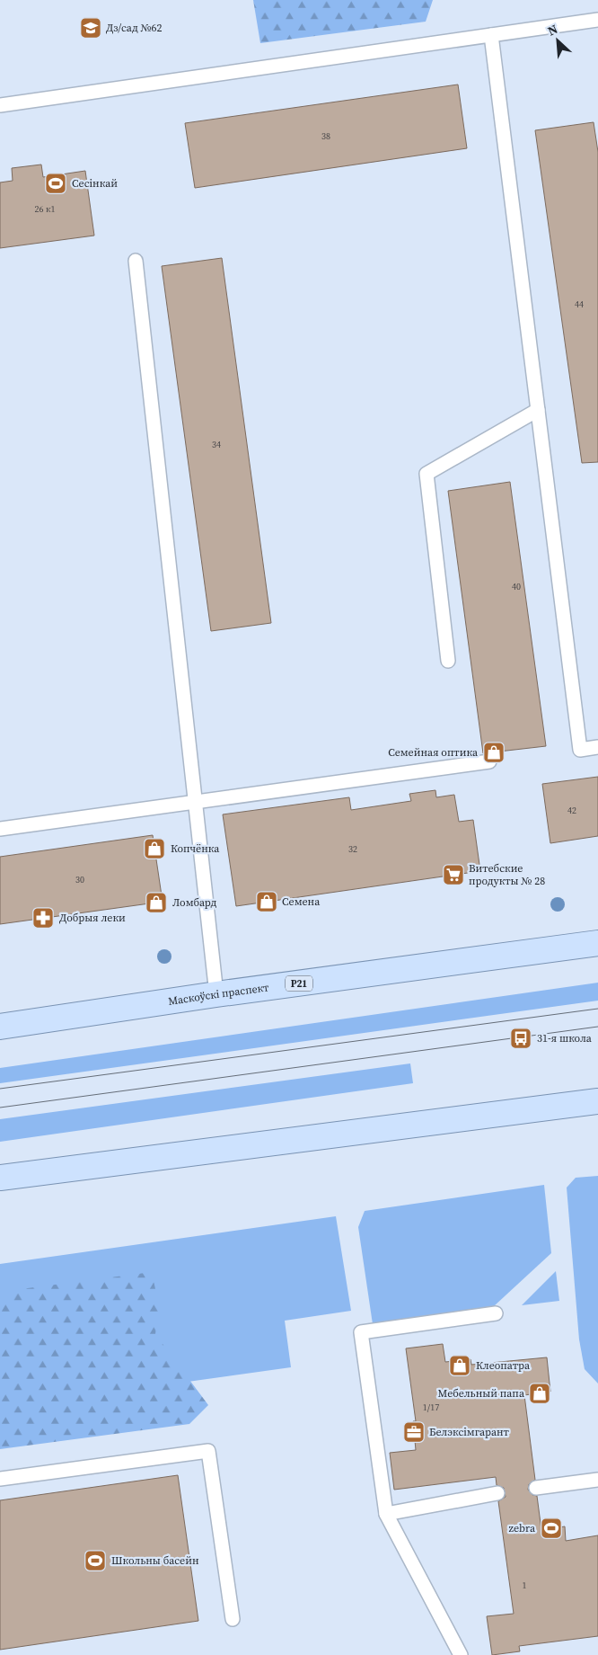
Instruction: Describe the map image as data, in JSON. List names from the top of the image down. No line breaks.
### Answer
{"streets":{"main road":["Р21","Маскоўскі праспект"]},"places":{"school or university":["Дз/сад №62"],"sports":["Сесінкай","zebra","Школьны басейн"],"shop":["Семейная оптика","Копчёнка","Семена","Ломбард","Клеопатра","Мебельный папа"],"supermarket":["Витебские продукты № 28"],"pharmacy":["Добрыя леки"],"bus stop":["31-я школа"],"office":["Белэксімгарант"]},"house_numbers":["38","26 к1","44","34","40","42","32","30","1/17","1"],"north":"top left"}
